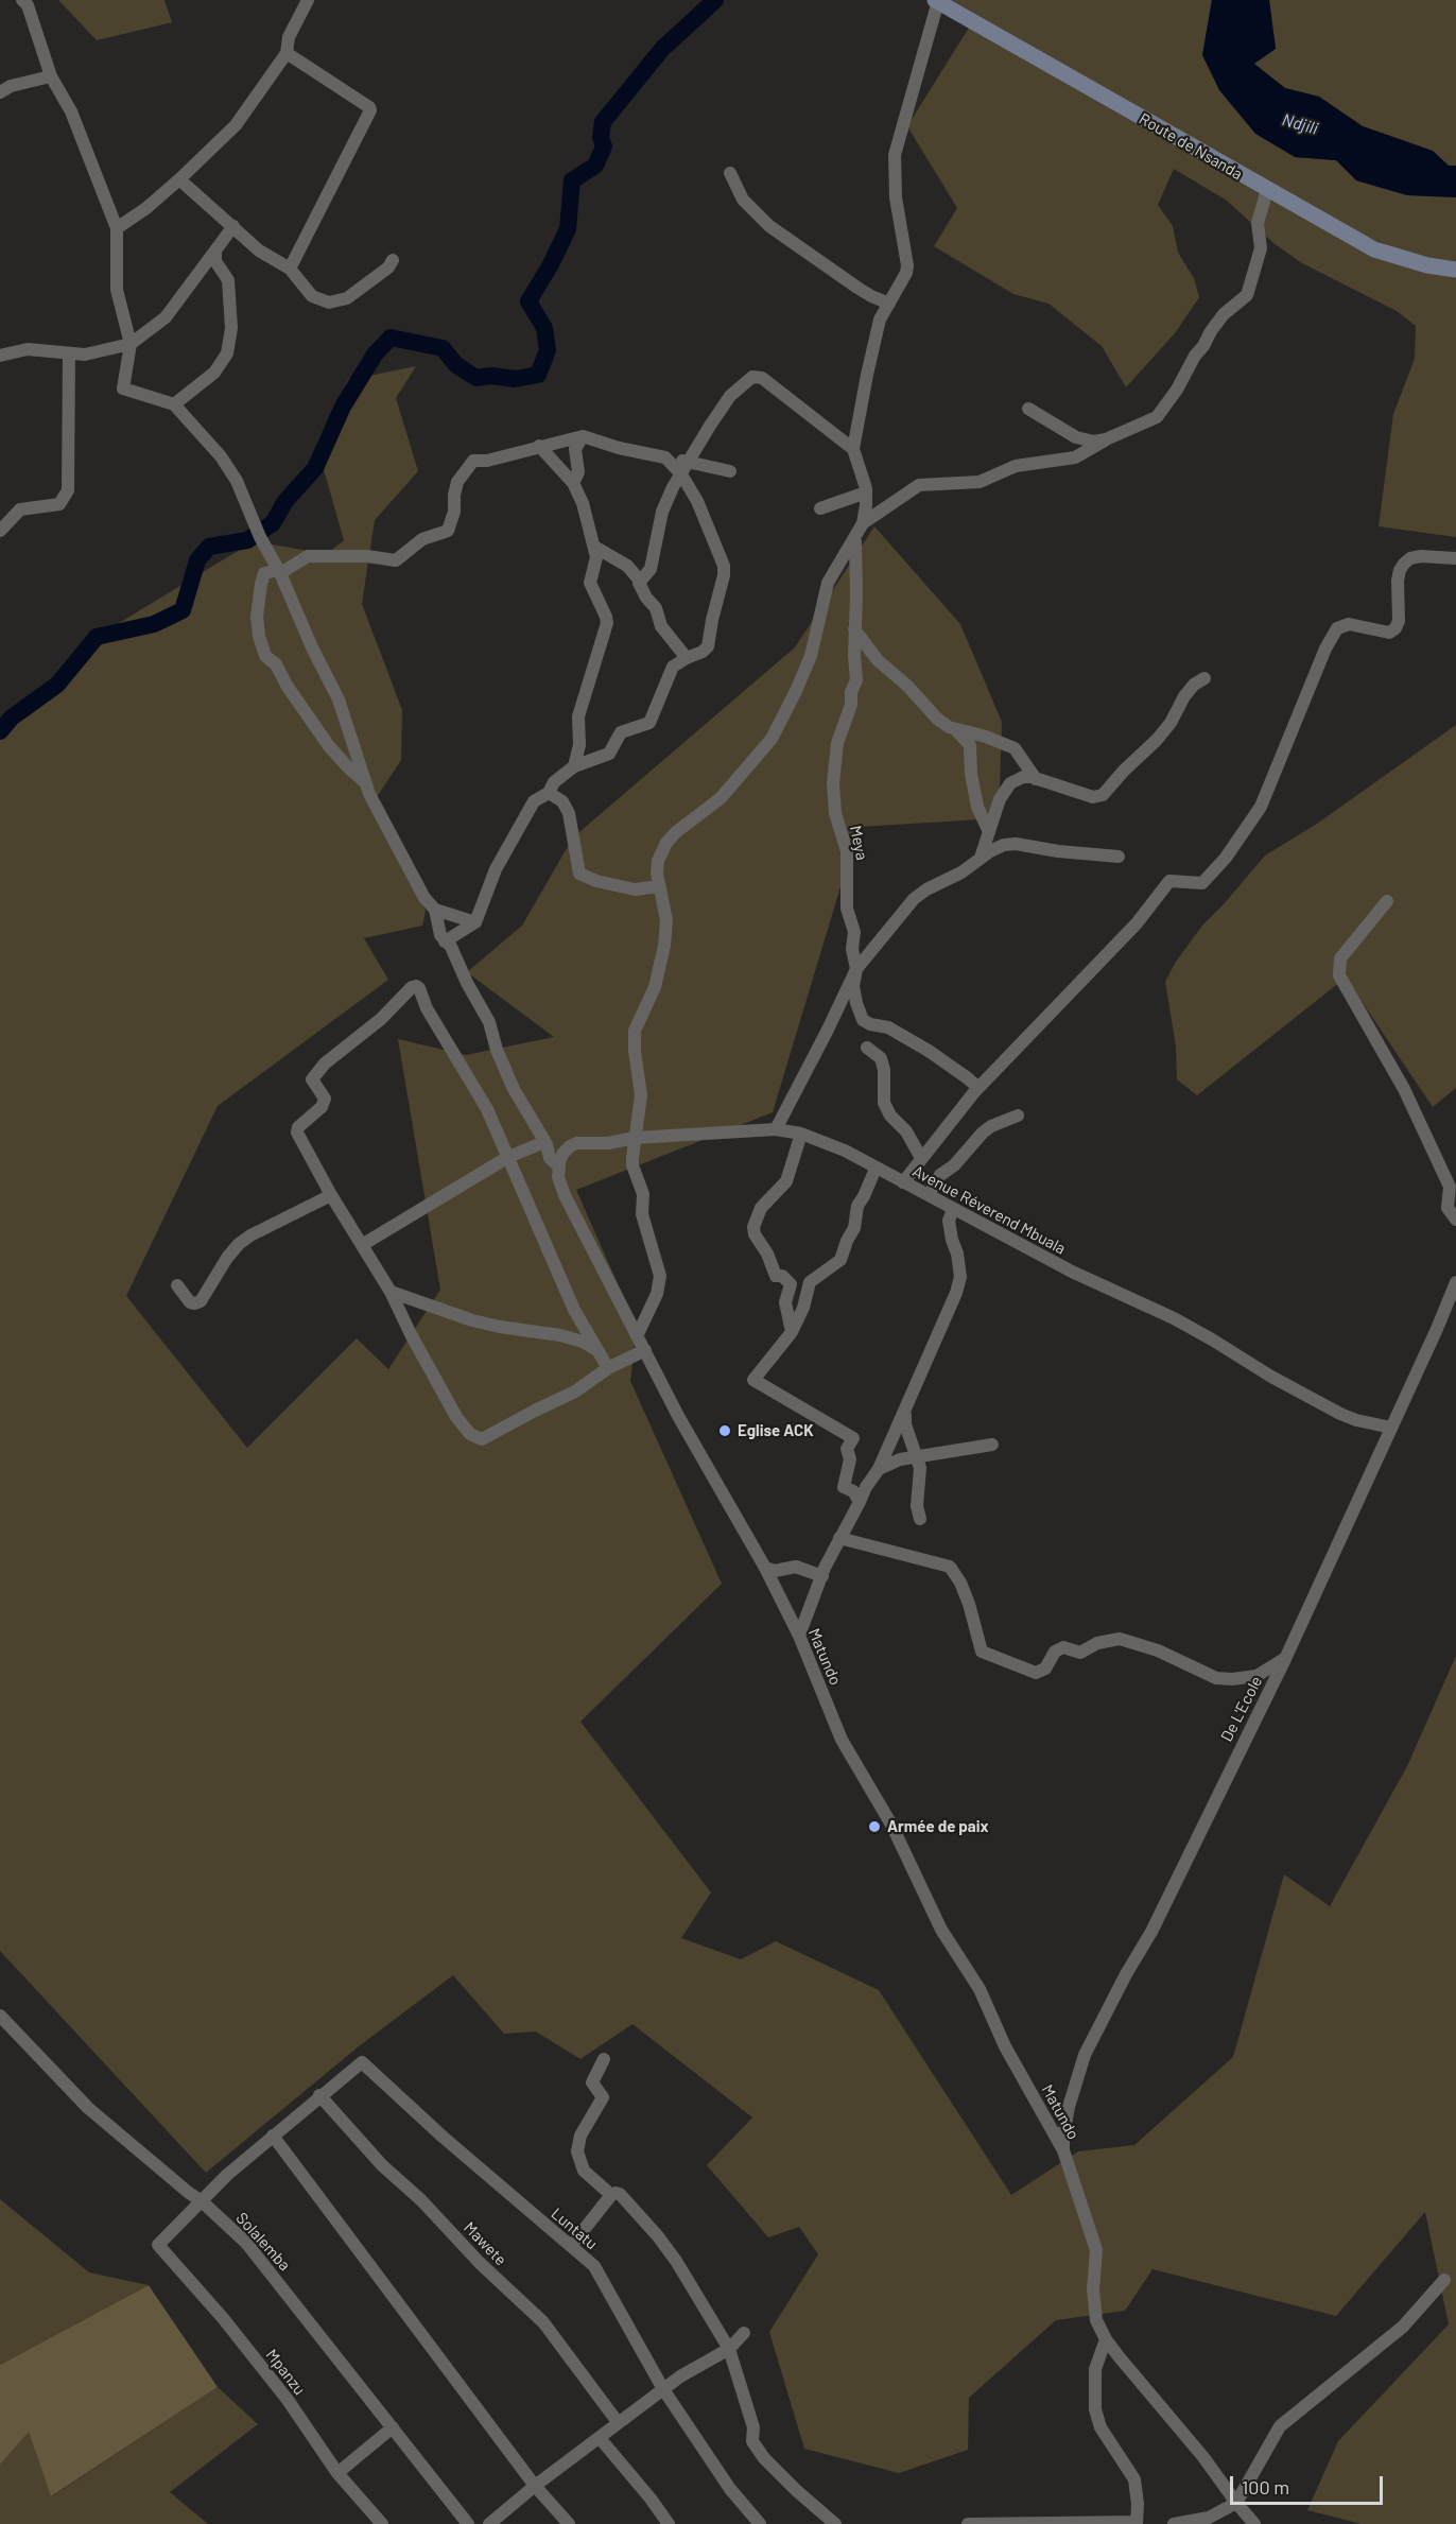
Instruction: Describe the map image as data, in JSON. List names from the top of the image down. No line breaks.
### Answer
{"streets":{"street":["Route de Nsanda","Meya","Avenue Réverend Mbuala","Matundo","De L'Ecole","Luntatu","Solalemba","Mawete","Mpanzu"]},"crossings":[["Avenue Réverend Mbuala","Matundo"],["Avenue Réverend Mbuala","De L'Ecole"],["Matundo","De L'Ecole"],["Luntatu","Mawete"],["Solalemba","Mpanzu"]],"water":["Ndjili"],"places":["Eglise ACK","Armée de paix"],"scale_bar":"100 m"}
